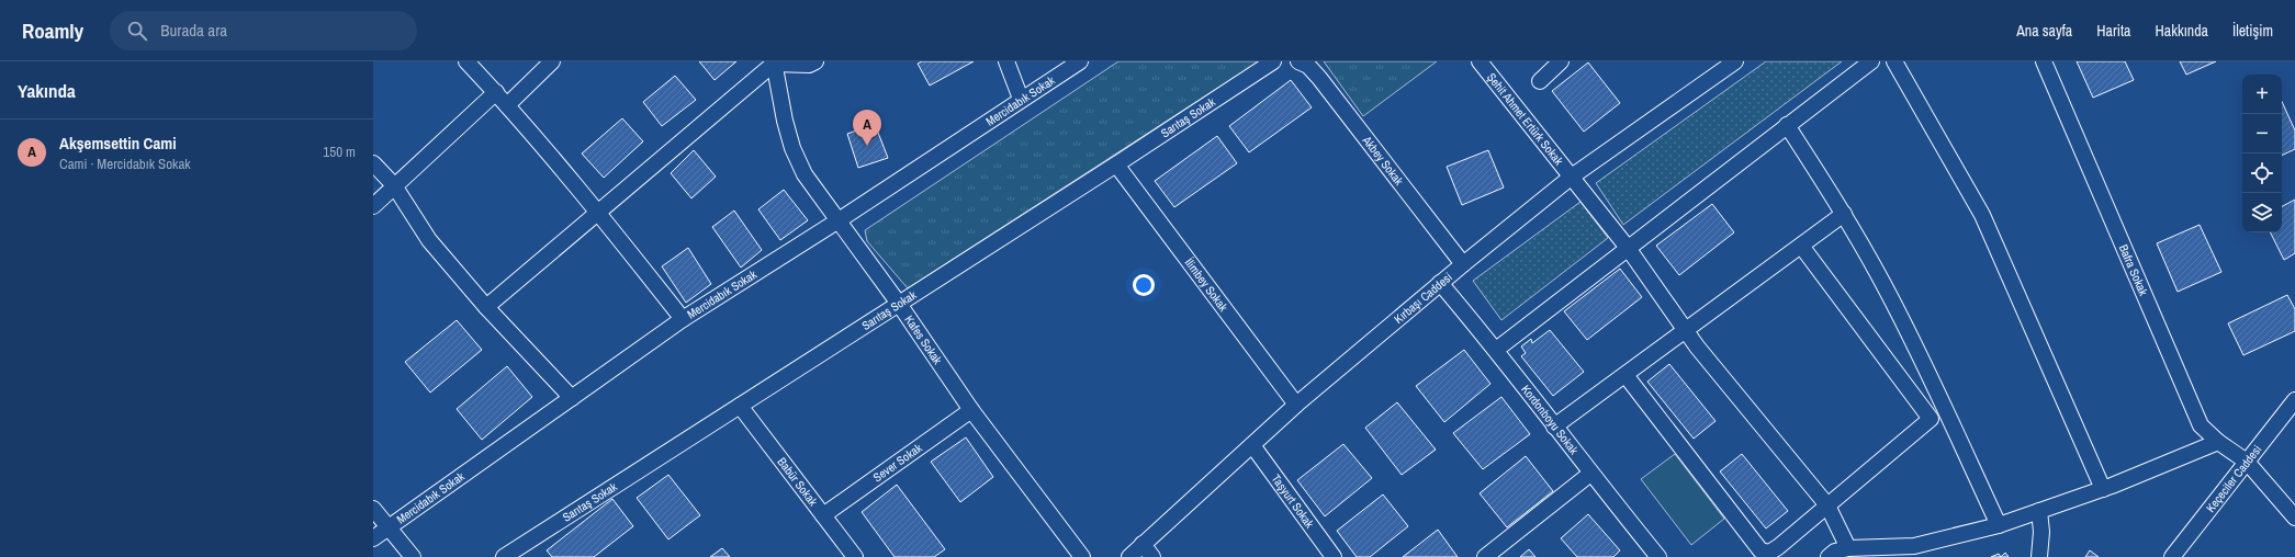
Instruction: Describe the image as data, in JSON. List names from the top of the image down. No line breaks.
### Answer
{"streets":{"street":["Mercidabık Sokak","Sarıtaş Sokak","Şehit Ahmet Ertürk Sokak","Akbey Sokak","Bafra Sokak","İlimbey Sokak","Kırbaşı Caddesi","Kafes Sokak","Kordonboyu Sokak","Sever Sokak","Keçeciler Caddesi","Babür Sokak","Taşyurt Sokak"]},"crossings":[["Mercidabık Sokak","Kafes Sokak"],["Sarıtaş Sokak","İlimbey Sokak"],["Sarıtaş Sokak","Kafes Sokak"],["Sarıtaş Sokak","Babür Sokak"],["Şehit Ahmet Ertürk Sokak","Kırbaşı Caddesi"],["Akbey Sokak","Kırbaşı Caddesi"],["Bafra Sokak","Keçeciler Caddesi"],["İlimbey Sokak","Kırbaşı Caddesi"],["Kırbaşı Caddesi","Kordonboyu Sokak"],["Kırbaşı Caddesi","Taşyurt Sokak"],["Kafes Sokak","Sever Sokak"],["Sever Sokak","Babür Sokak"]],"page":{"header":"Roamly","search":"Burada ara","nav":["Ana sayfa","Harita","Hakkında","İletişim"],"heading":"Yakında","map_buttons":["+","−"],"pins":"A","list":[{"mark":"A","name":"Akşemsettin Cami","note":"Cami · Mercidabık Sokak","value":"150 m"}]}}
